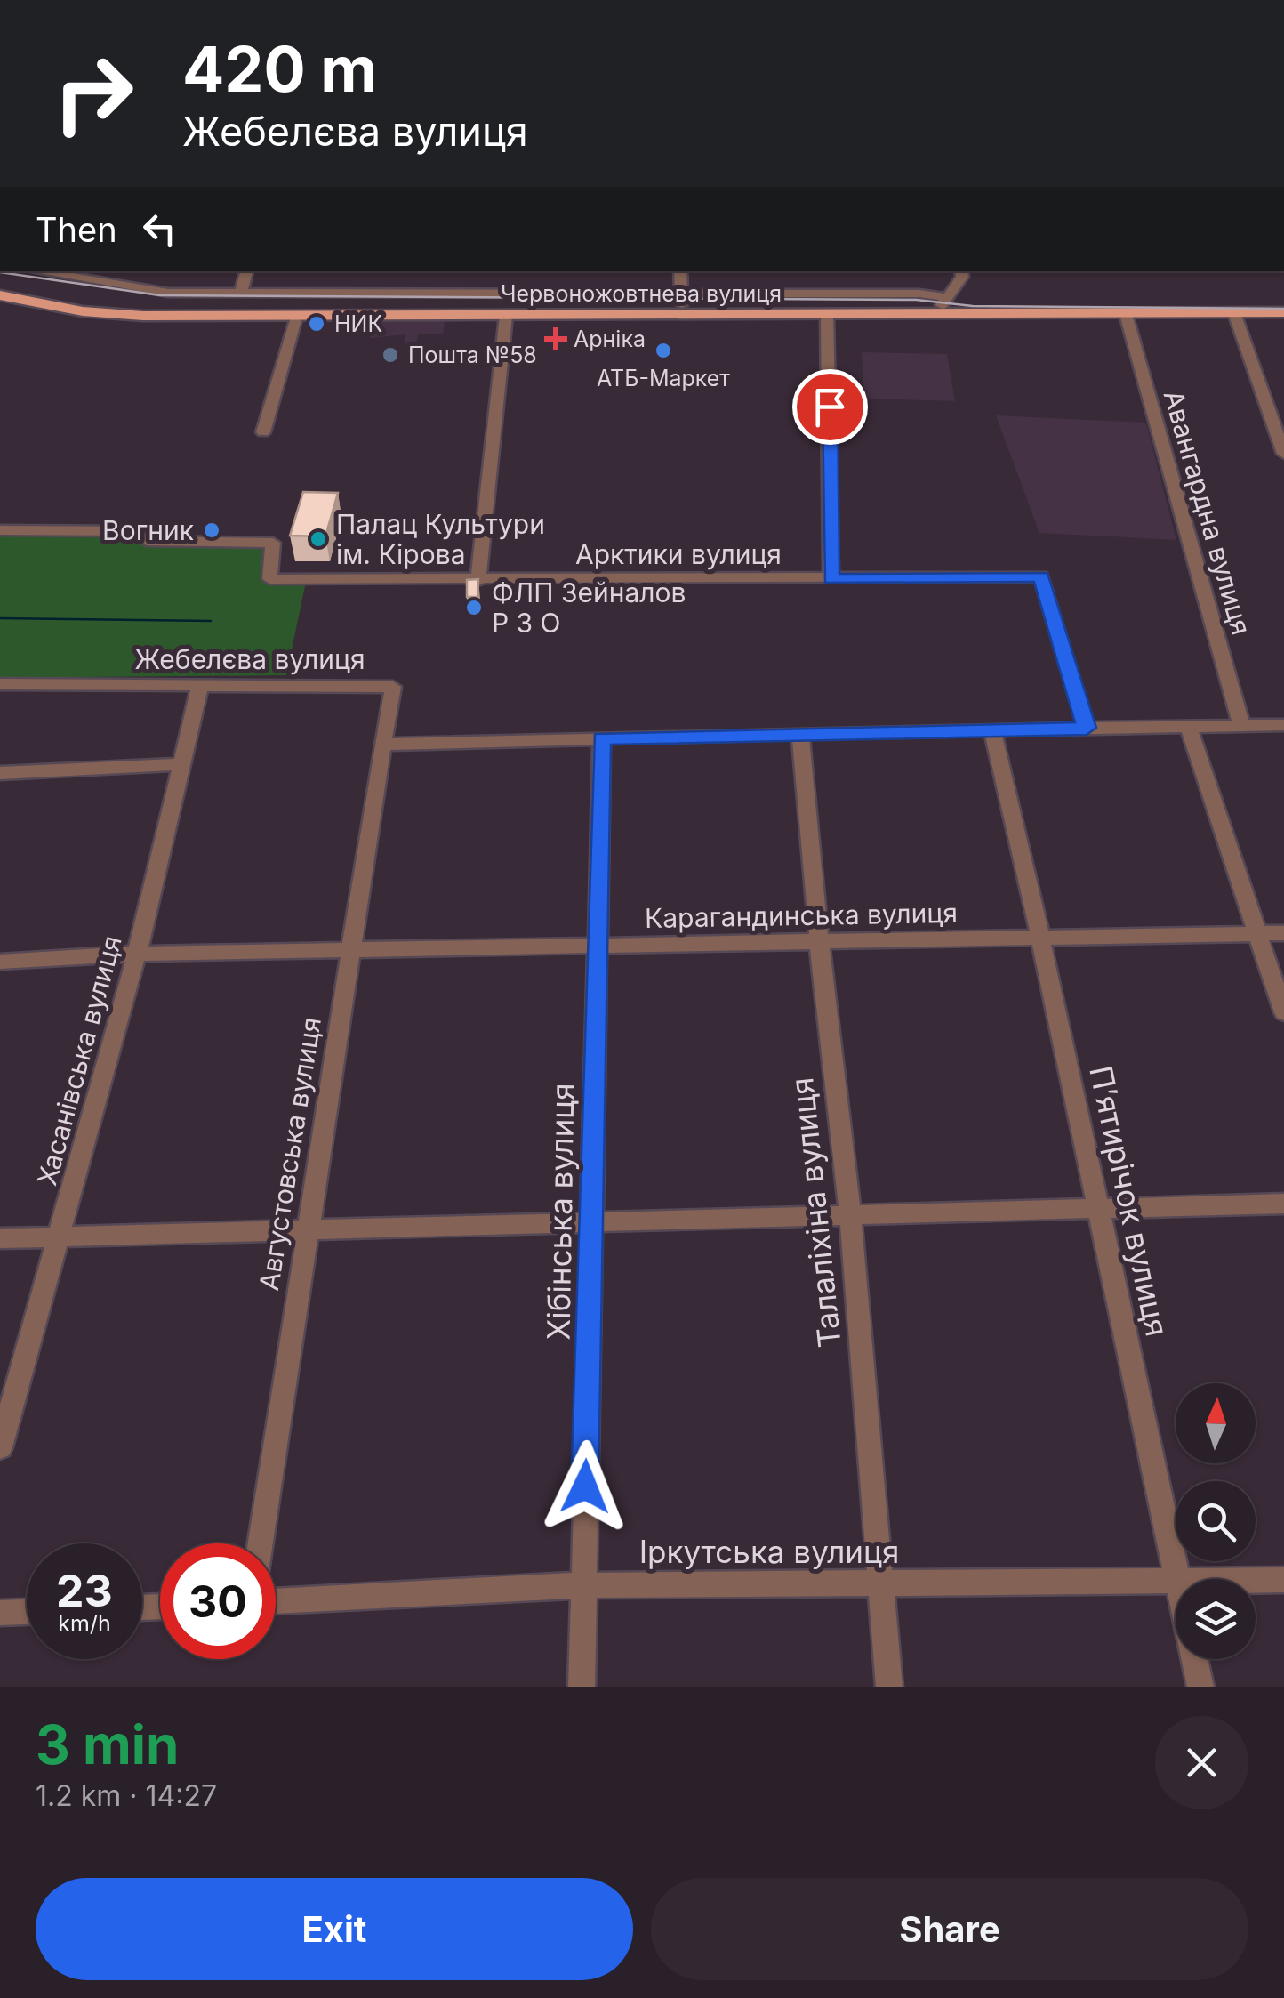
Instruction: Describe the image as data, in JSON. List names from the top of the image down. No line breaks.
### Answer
{"streets":{"main road":["Червоножовтнева вулиця"],"street":["Авангардна вулиця","Арктики вулиця","Жебелєва вулиця","Карагандинська вулиця","Хасанівська вулиця","Августовська вулиця","П’ятирічок вулиця","Хібінська вулиця","Талаліхіна вулиця","Іркутська вулиця"]},"crossings":[["Червоножовтнева вулиця","Авангардна вулиця"],["Жебелєва вулиця","Хасанівська вулиця"],["Жебелєва вулиця","Августовська вулиця"],["Карагандинська вулиця","Хасанівська вулиця"],["Карагандинська вулиця","Августовська вулиця"],["Карагандинська вулиця","П’ятирічок вулиця"],["Карагандинська вулиця","Хібінська вулиця"],["Карагандинська вулиця","Талаліхіна вулиця"],["Хібінська вулиця","Іркутська вулиця"],["Талаліхіна вулиця","Іркутська вулиця"]],"places":{"other":["НИК","АТБ-Маркет","Пошта №58","Вогник","Палац Культури ім. Кірова","ФЛП Зейналов Р З О"],"health":["Арніка"]},"north":"top","page":{"turn":["420 m","Жебелєва вулиця"],"then":"Then","speed":"23 km/h","limit":"30","heading":["3 min","1.2 km · 14:27"],"buttons":["Exit","Share"]}}
